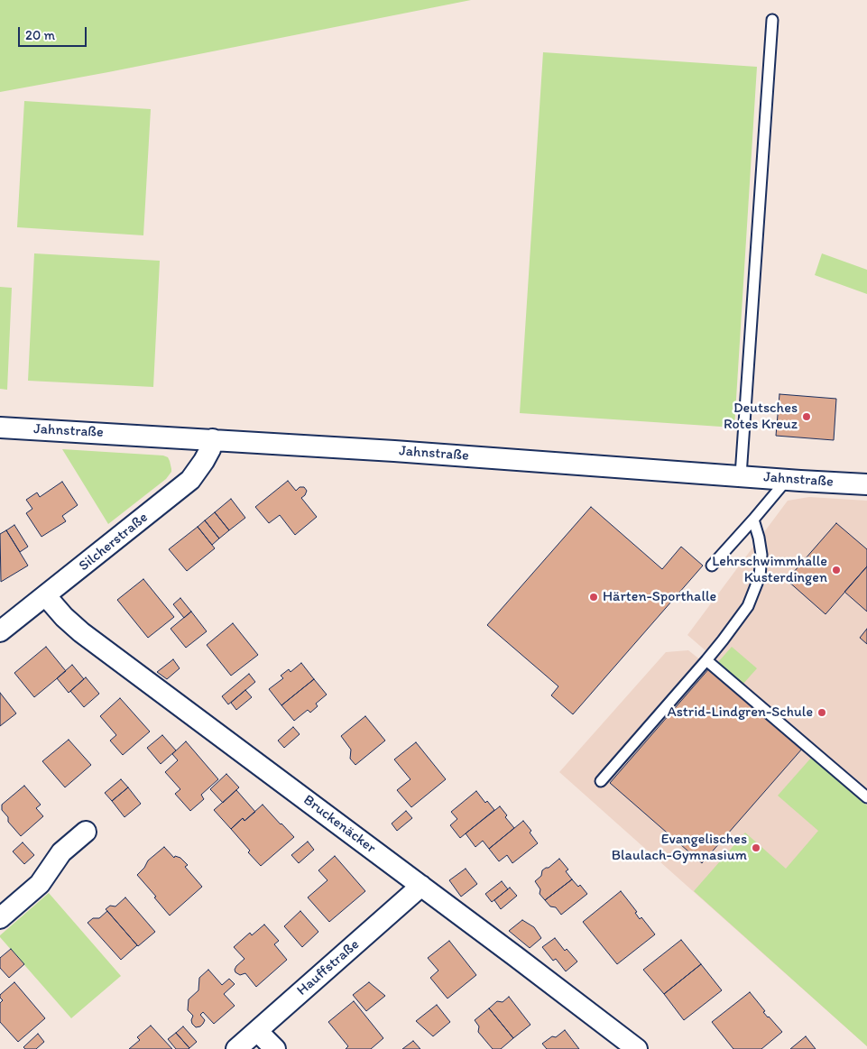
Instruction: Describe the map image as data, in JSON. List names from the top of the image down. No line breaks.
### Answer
{"streets":{"street":["Jahnstraße","Silcherstraße","Bruckenäcker","Hauffstraße"]},"crossings":[["Jahnstraße","Silcherstraße"],["Silcherstraße","Bruckenäcker"],["Bruckenäcker","Hauffstraße"]],"places":["Deutsches Rotes Kreuz","Lehrschwimmhalle Kusterdingen","Härten-Sporthalle","Astrid-Lindgren-Schule","Evangelisches Blaulach-Gymnasium"],"scale_bar":"20 m"}
